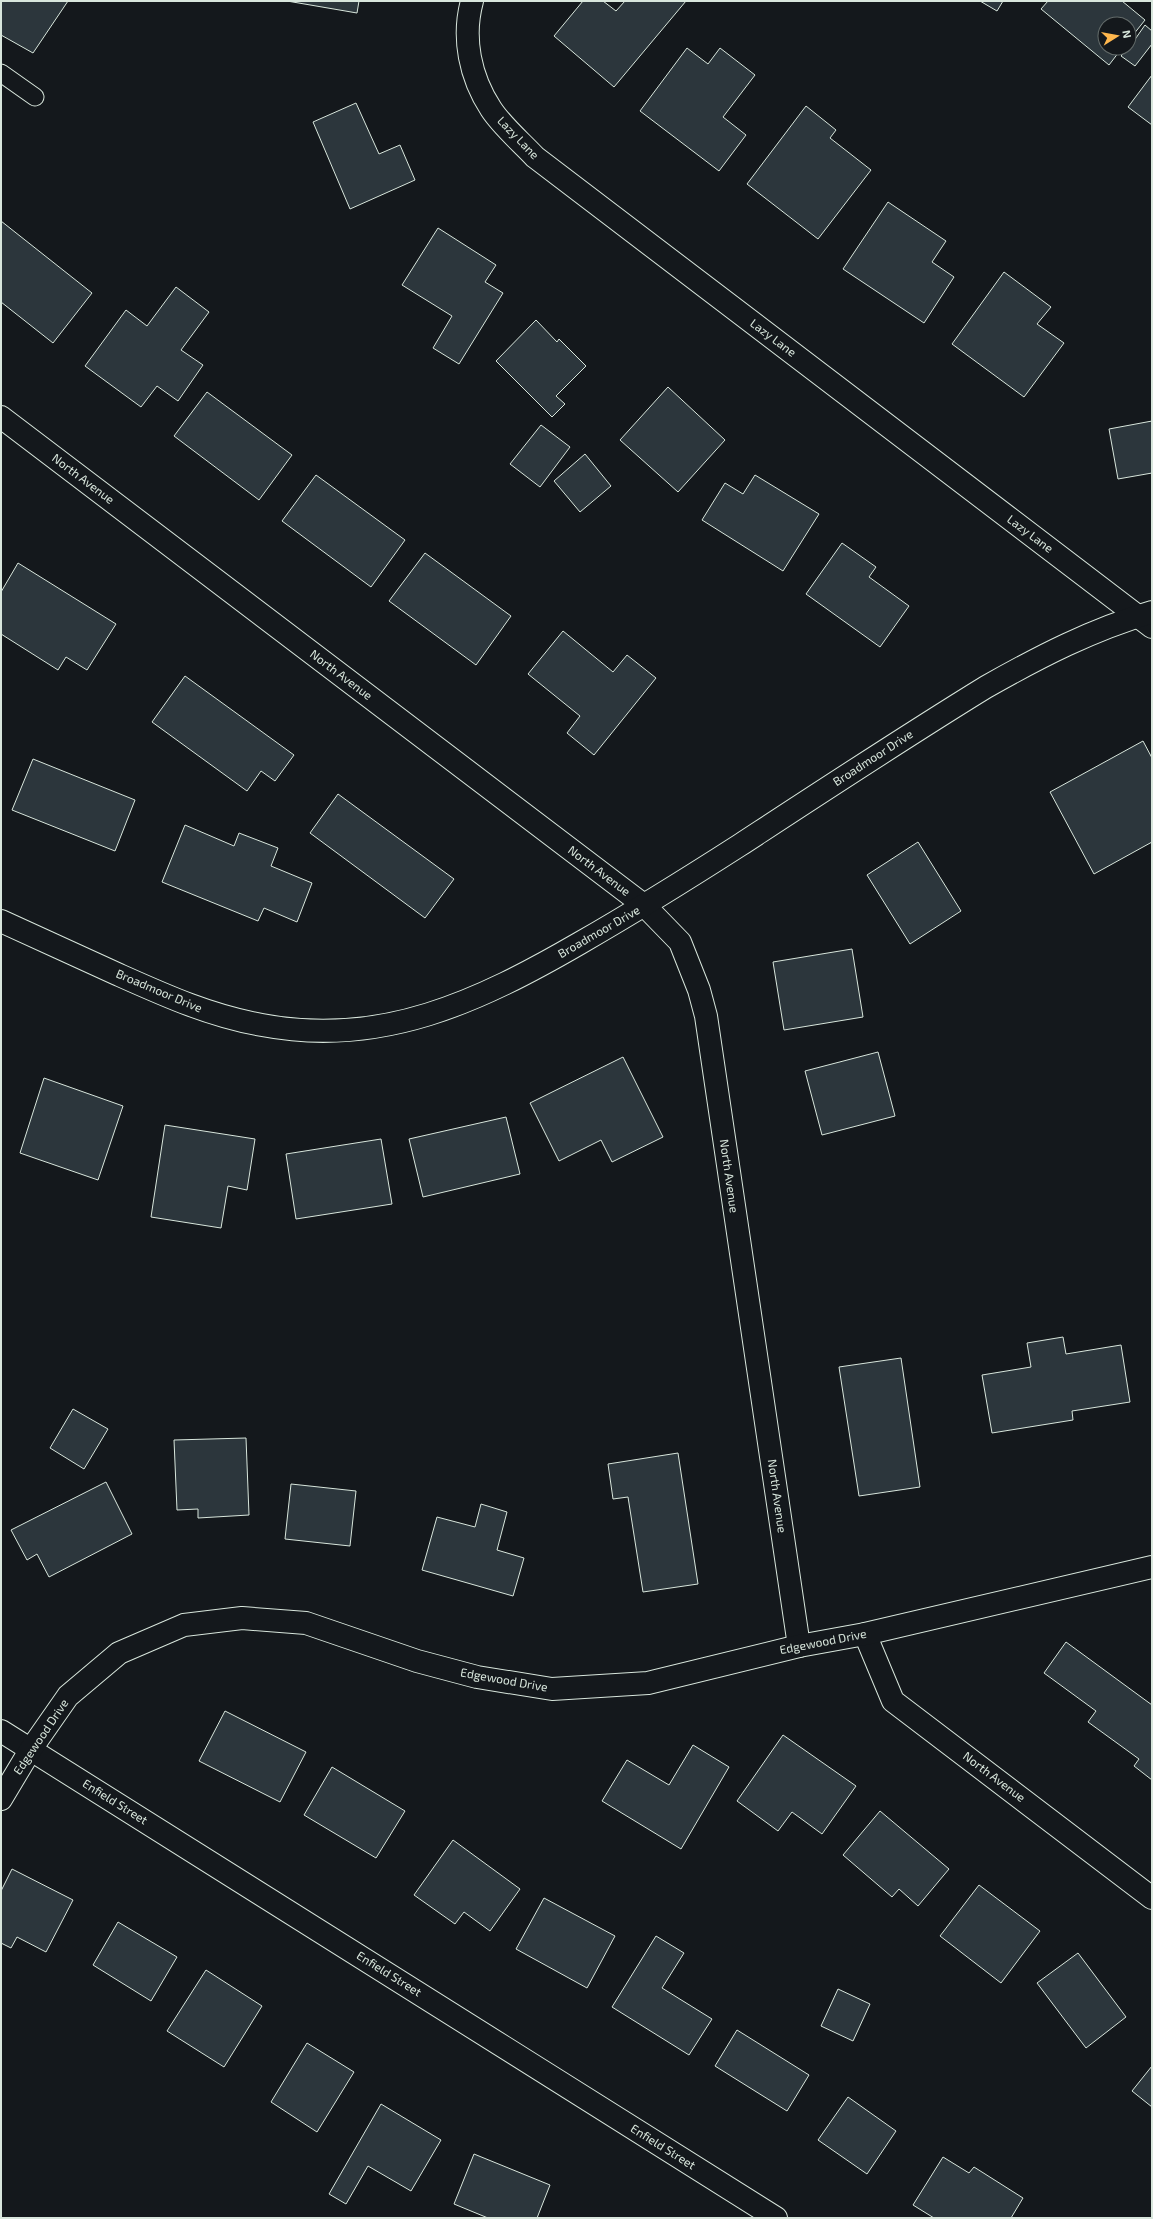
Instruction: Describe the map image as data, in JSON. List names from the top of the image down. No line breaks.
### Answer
{"streets":{"street":["Lazy Lane","North Avenue","Broadmoor Drive","Edgewood Drive","Enfield Street"]},"crossings":[["Lazy Lane","Broadmoor Drive"],["North Avenue","Broadmoor Drive"],["North Avenue","Edgewood Drive"],["Edgewood Drive","Enfield Street"]],"north":"right"}
